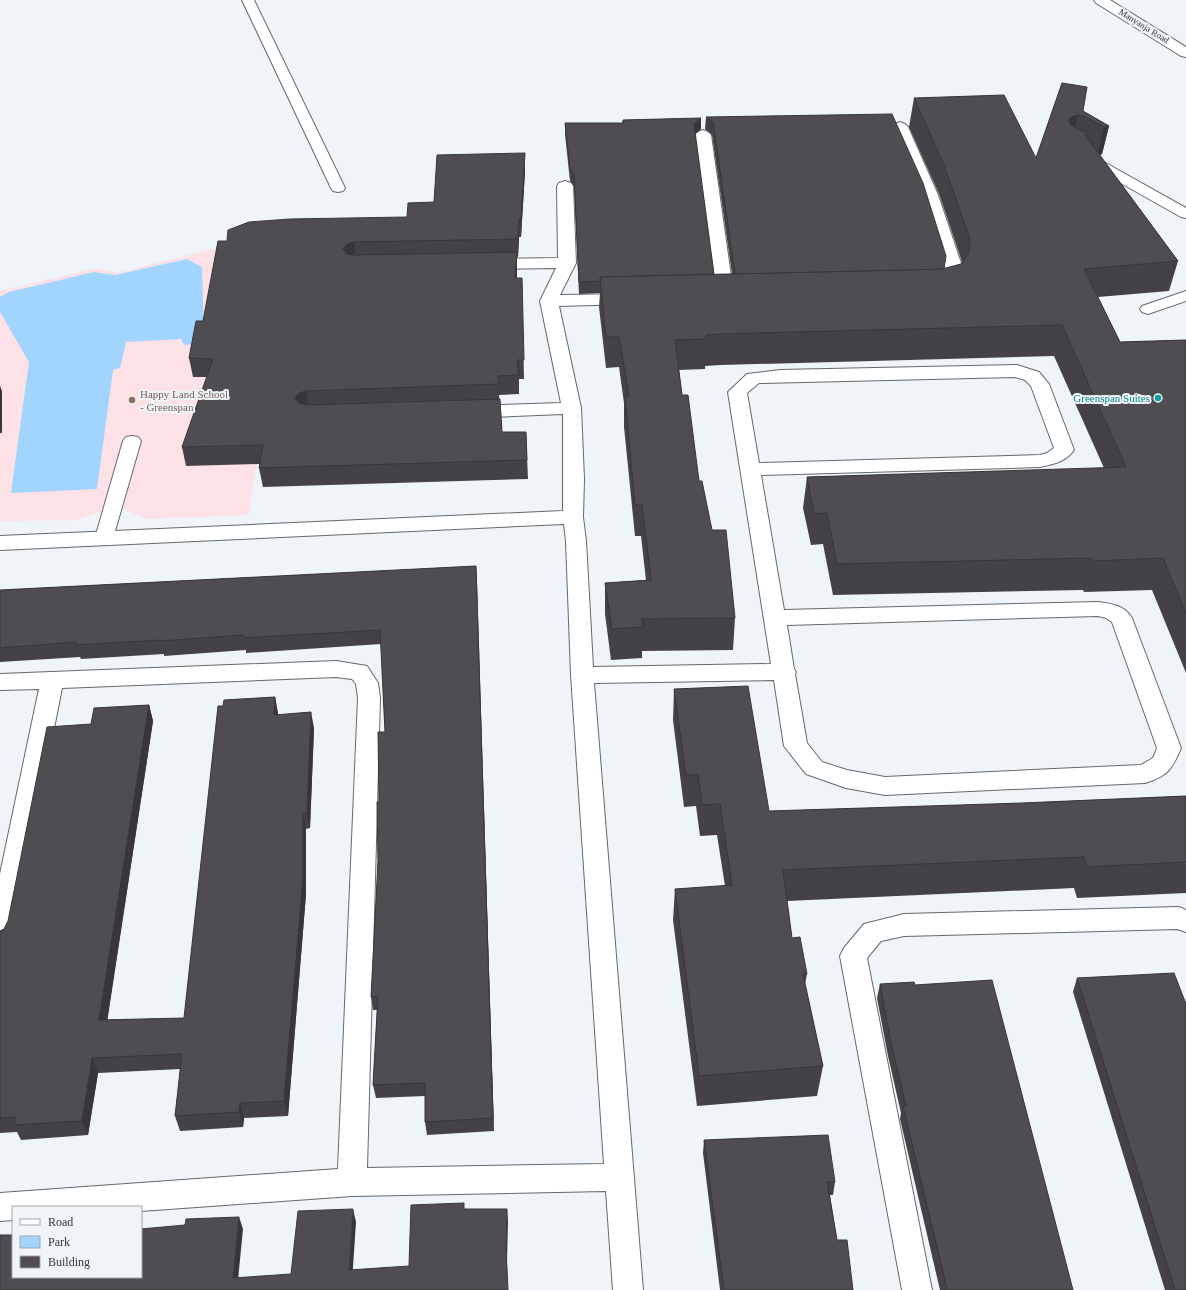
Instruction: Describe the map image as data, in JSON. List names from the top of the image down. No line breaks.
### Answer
{"streets":{"street":["Manyanja Road"]},"places":["Greenspan Suites","Happy Land School - Greenspan"],"legend":["Road","Park","Building"]}
